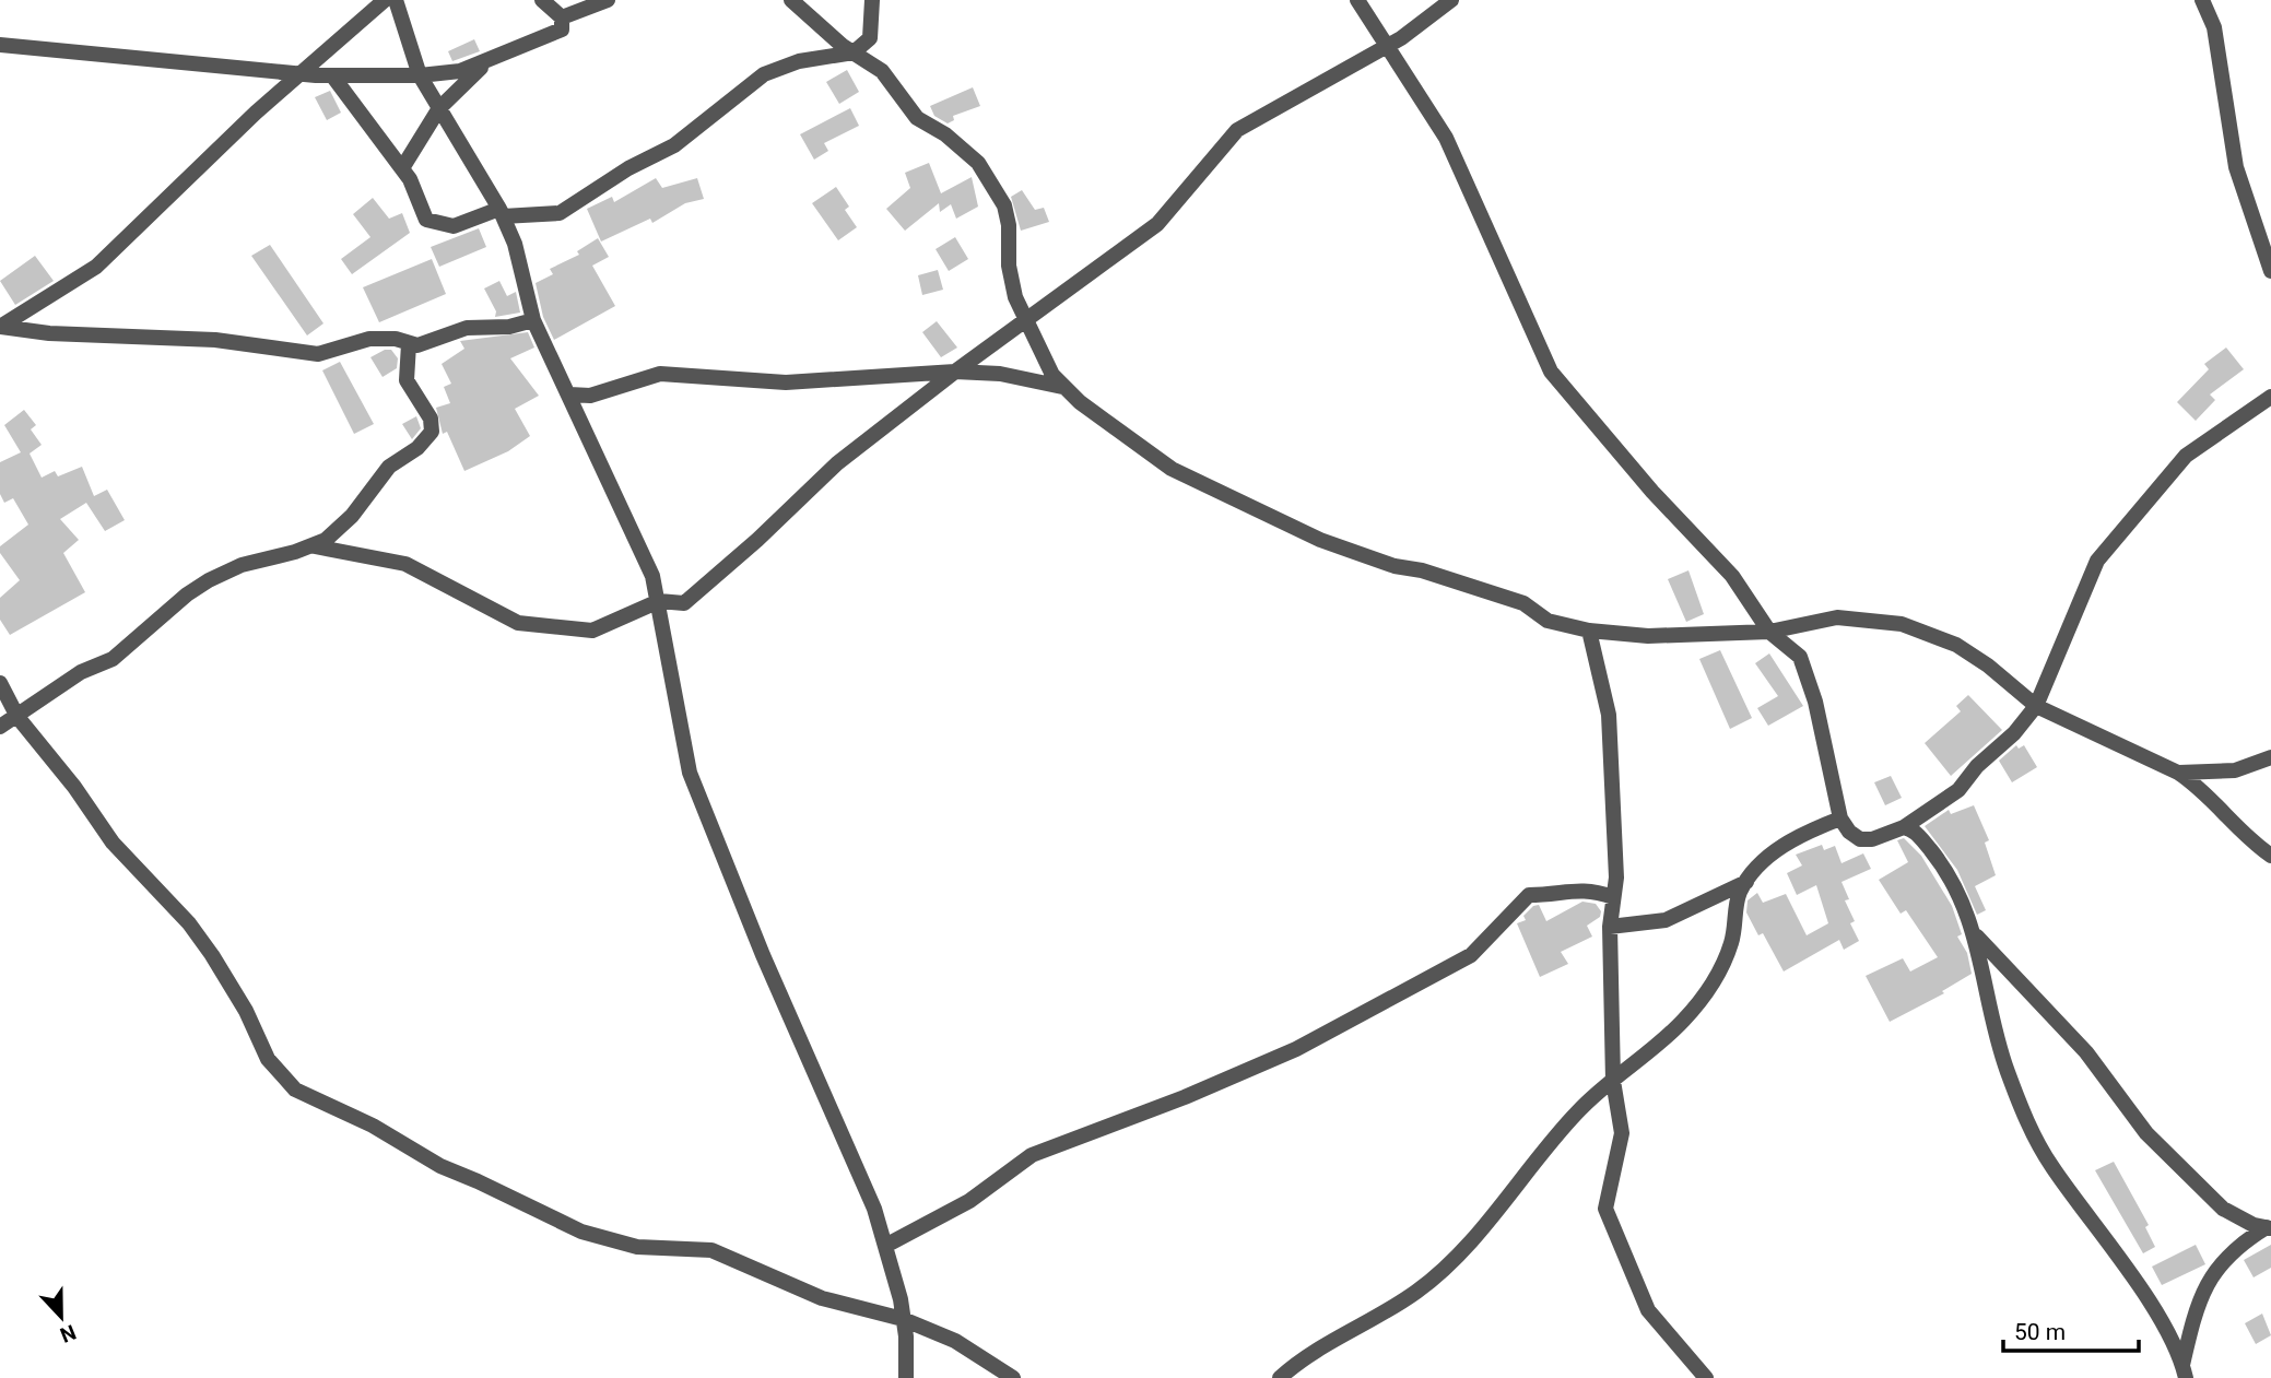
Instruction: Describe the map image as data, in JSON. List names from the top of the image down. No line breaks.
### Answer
{"scale_bar":"50 m","north":"bottom"}
